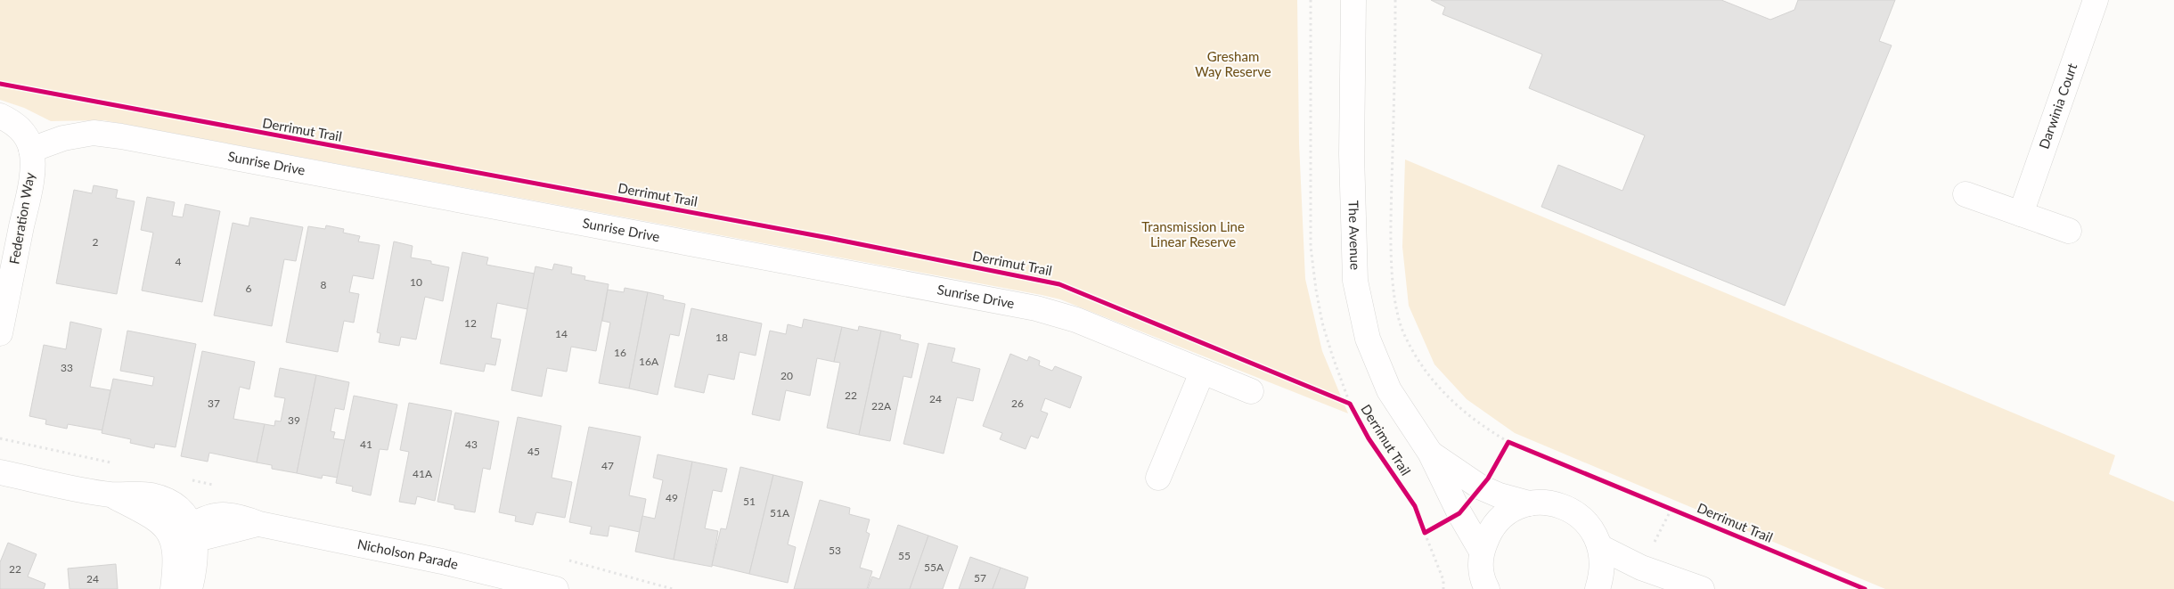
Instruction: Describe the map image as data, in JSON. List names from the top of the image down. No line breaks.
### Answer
{"streets":{"street":["Darwinia Court","Sunrise Drive","Federation Way","The Avenue","Nicholson Parade"],"cycle path":["Derrimut Trail"]},"crossings":[["Sunrise Drive","Federation Way"]],"parks":["Gresham Way Reserve","Transmission Line Linear Reserve"],"house_numbers":["2","4","10","8","6","12","14","18","16","16A","33","20","22","24","37","26","22A","39","41","43","45","47","41A","49","51","51A","53","55","55A","22","57","24"]}
